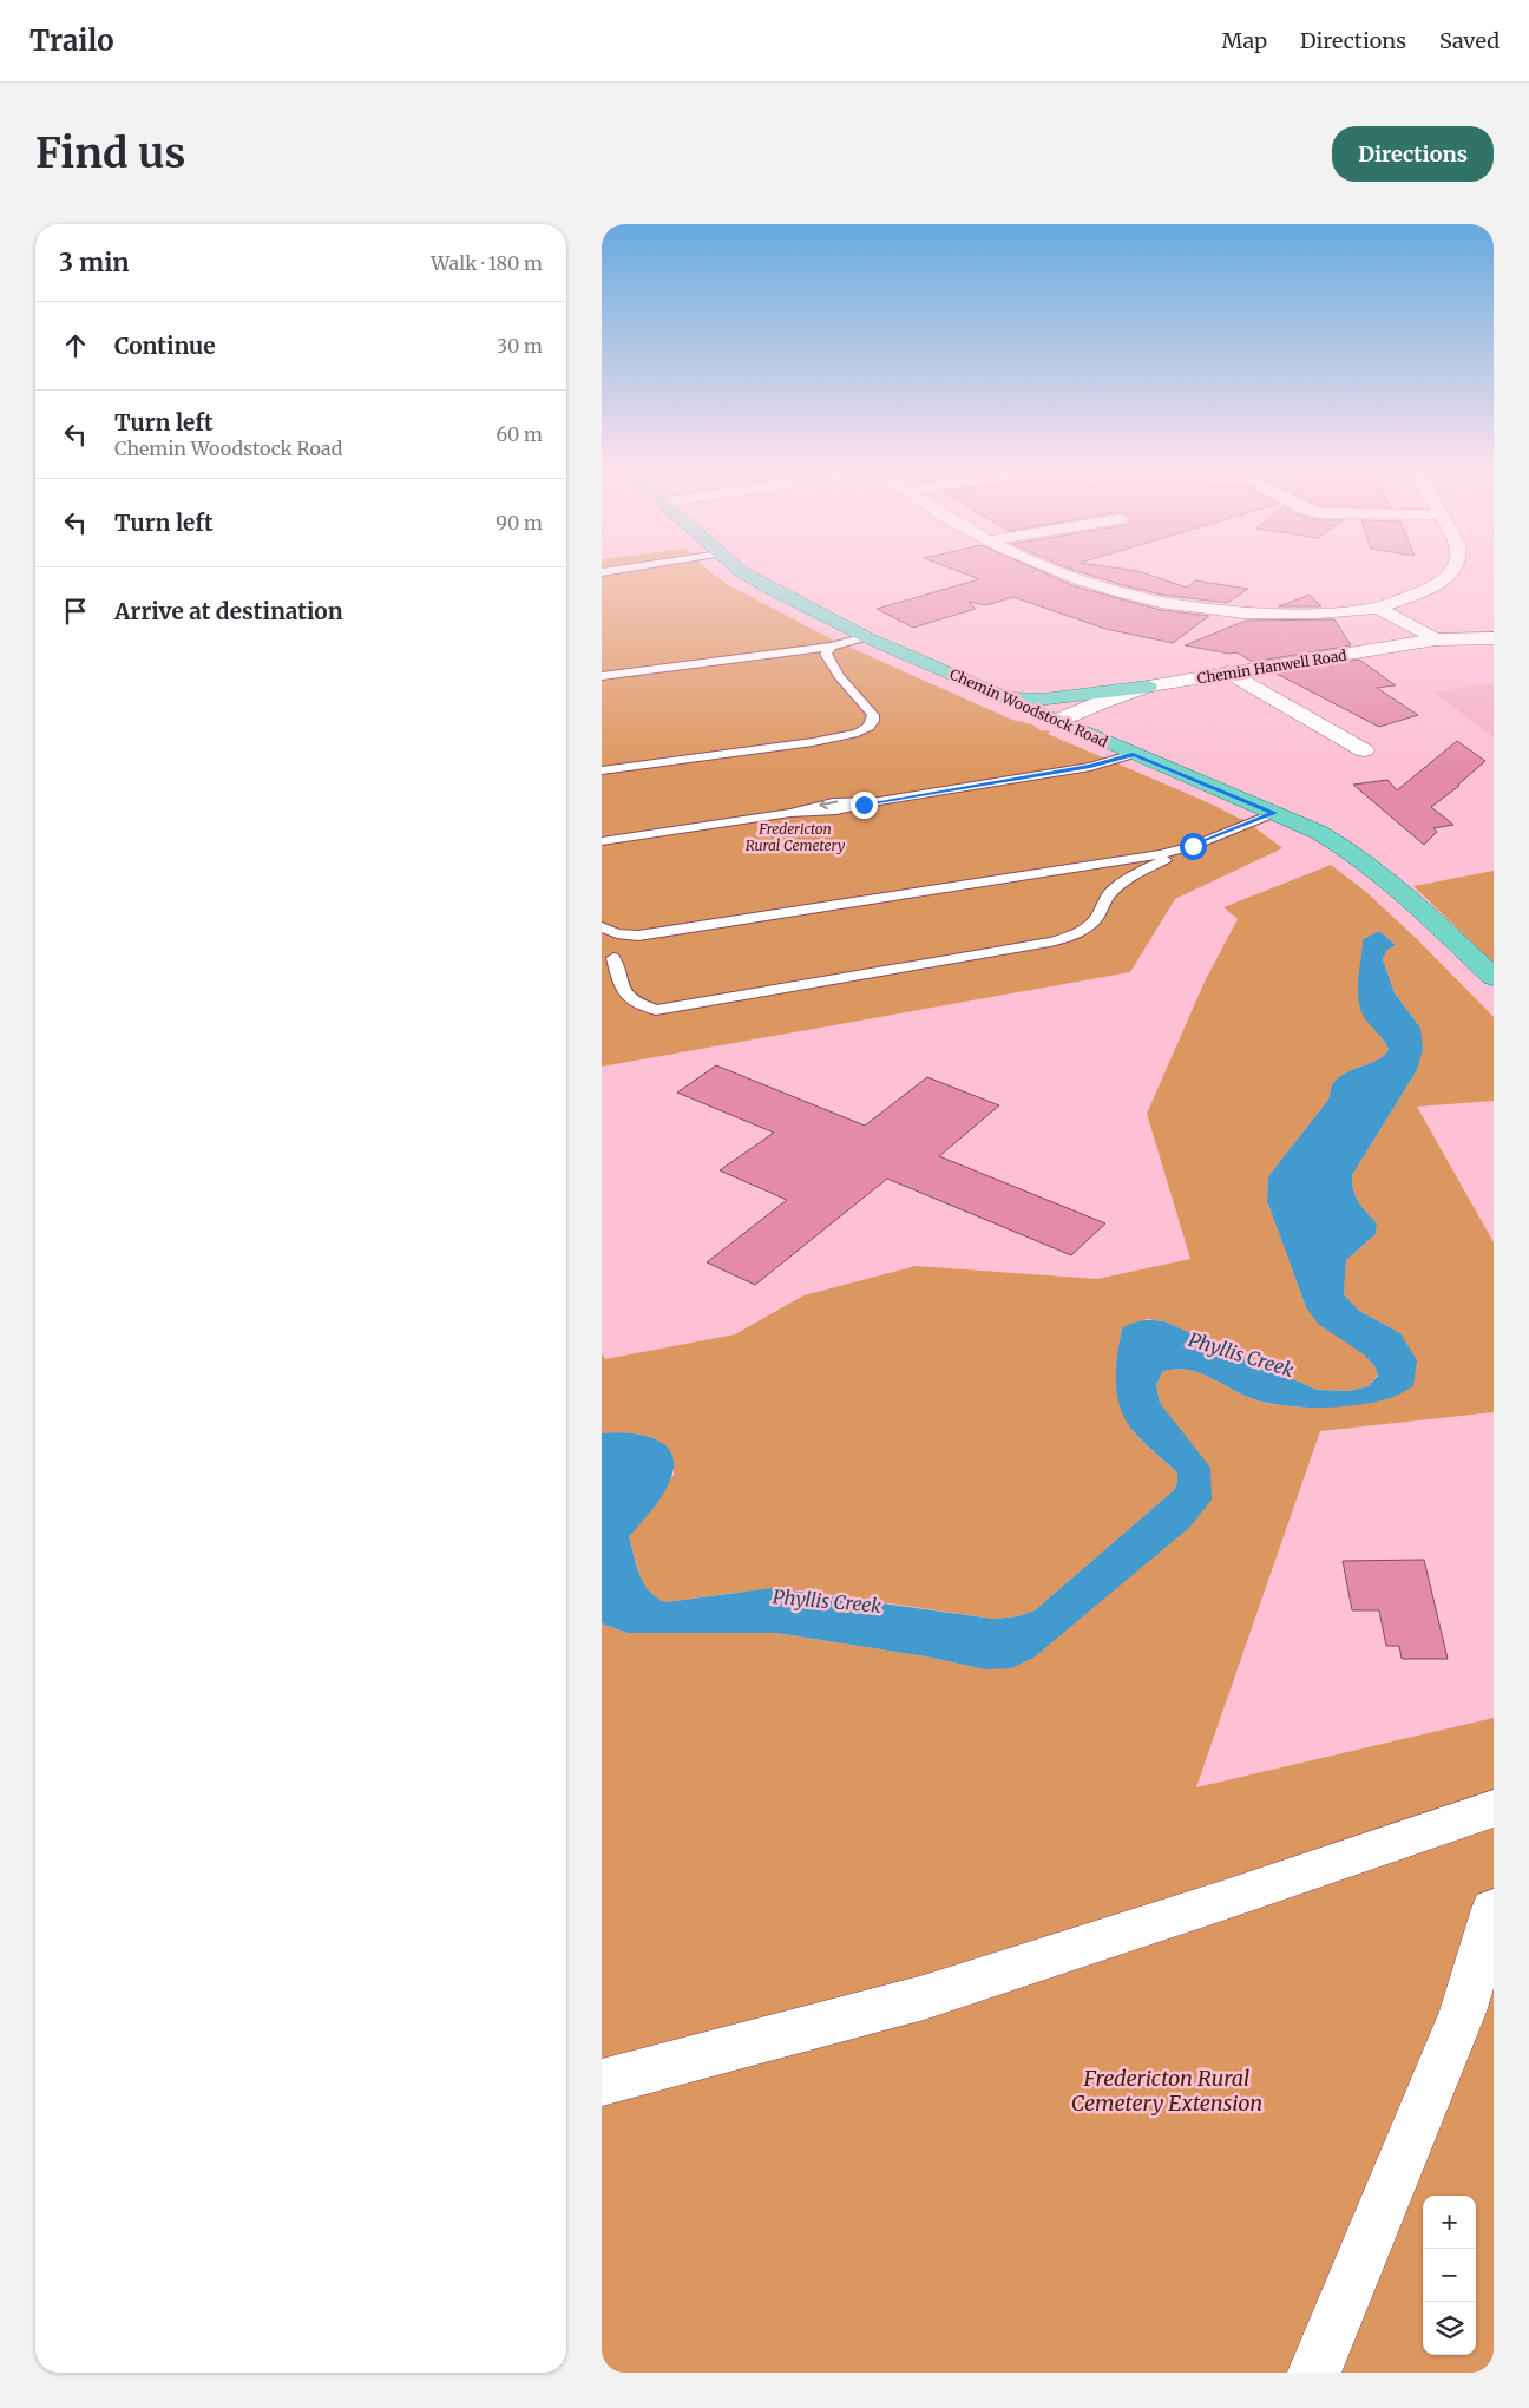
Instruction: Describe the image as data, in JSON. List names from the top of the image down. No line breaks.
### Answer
{"streets":{"main road":["Chemin Woodstock Road"],"street":["Chemin Hanwell Road"]},"crossings":[["Chemin Hanwell Road","Chemin Woodstock Road"]],"water":["Phyllis Creek"],"parks":["Fredericton Rural Cemetery","Fredericton Rural Cemetery Extension"],"page":{"header":"Trailo","nav":["Map","Directions","Saved"],"buttons":"Directions","title":"Find us","heading":["3 min","Walk · 180 m"],"list":[["Continue","30 m"],["Turn left","Chemin Woodstock Road","60 m"],["Turn left","90 m"],"Arrive at destination"],"map_buttons":["+","−"]}}
